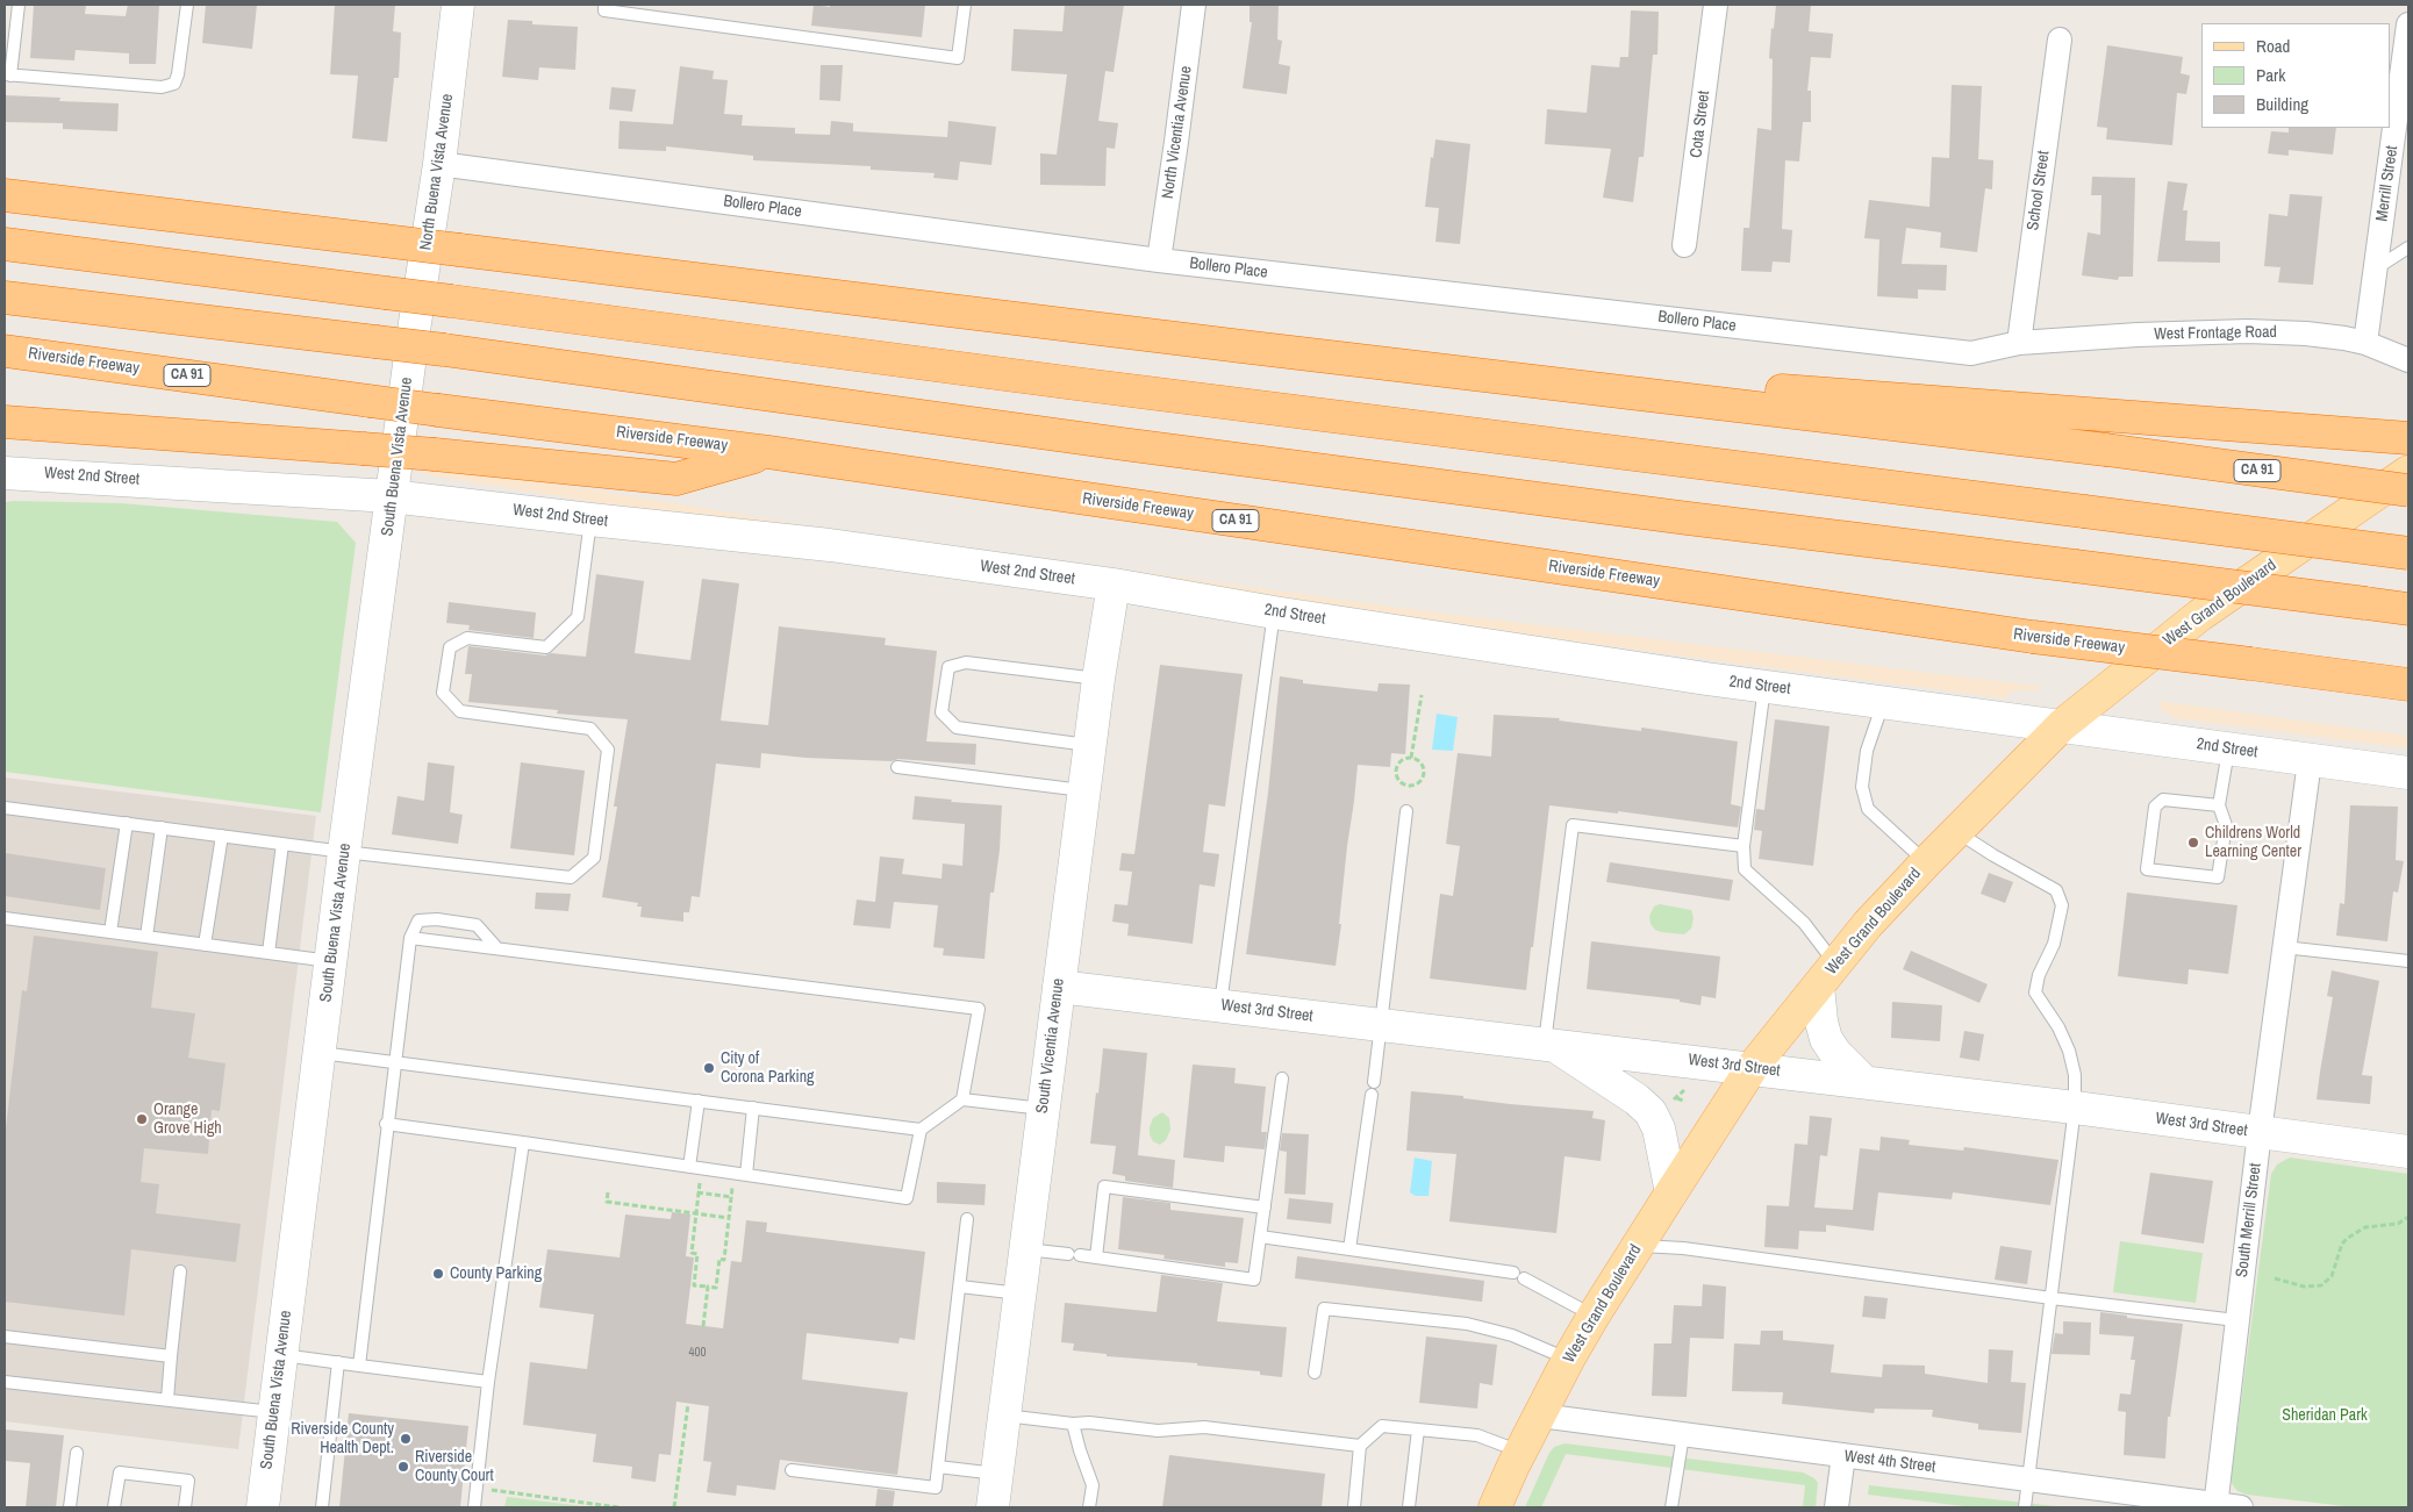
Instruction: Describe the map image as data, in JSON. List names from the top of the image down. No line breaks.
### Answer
{"streets":{"highway":["Riverside Freeway","CA 91"],"main road":["West Grand Boulevard"],"street":["Cota Street","North Vicentia Avenue","North Buena Vista Avenue","Merrill Street","School Street","Bollero Place","West Frontage Road","South Buena Vista Avenue","West 2nd Street","2nd Street","West 3rd Street","South Vicentia Avenue","South Merrill Street","West 4th Street"]},"crossings":[["North Vicentia Avenue","Bollero Place"],["North Buena Vista Avenue","Bollero Place"],["North Buena Vista Avenue","South Buena Vista Avenue"],["Merrill Street","West Frontage Road"],["School Street","Bollero Place"],["School Street","West Frontage Road"],["Bollero Place","West Frontage Road"],["South Buena Vista Avenue","West 2nd Street"],["West 2nd Street","2nd Street"],["West 2nd Street","South Vicentia Avenue"],["West Grand Boulevard","2nd Street"],["West Grand Boulevard","West 3rd Street"],["West Grand Boulevard","West 4th Street"],["2nd Street","South Vicentia Avenue"],["2nd Street","South Merrill Street"],["West 3rd Street","South Vicentia Avenue"],["West 3rd Street","South Merrill Street"],["South Merrill Street","West 4th Street"]],"parks":["Sheridan Park"],"places":["Childrens World Learning Center","City of Corona Parking","Orange Grove High","County Parking","Riverside County Health Dept.","Riverside County Court"],"house_numbers":["400"],"legend":["Road","Park","Building"]}
